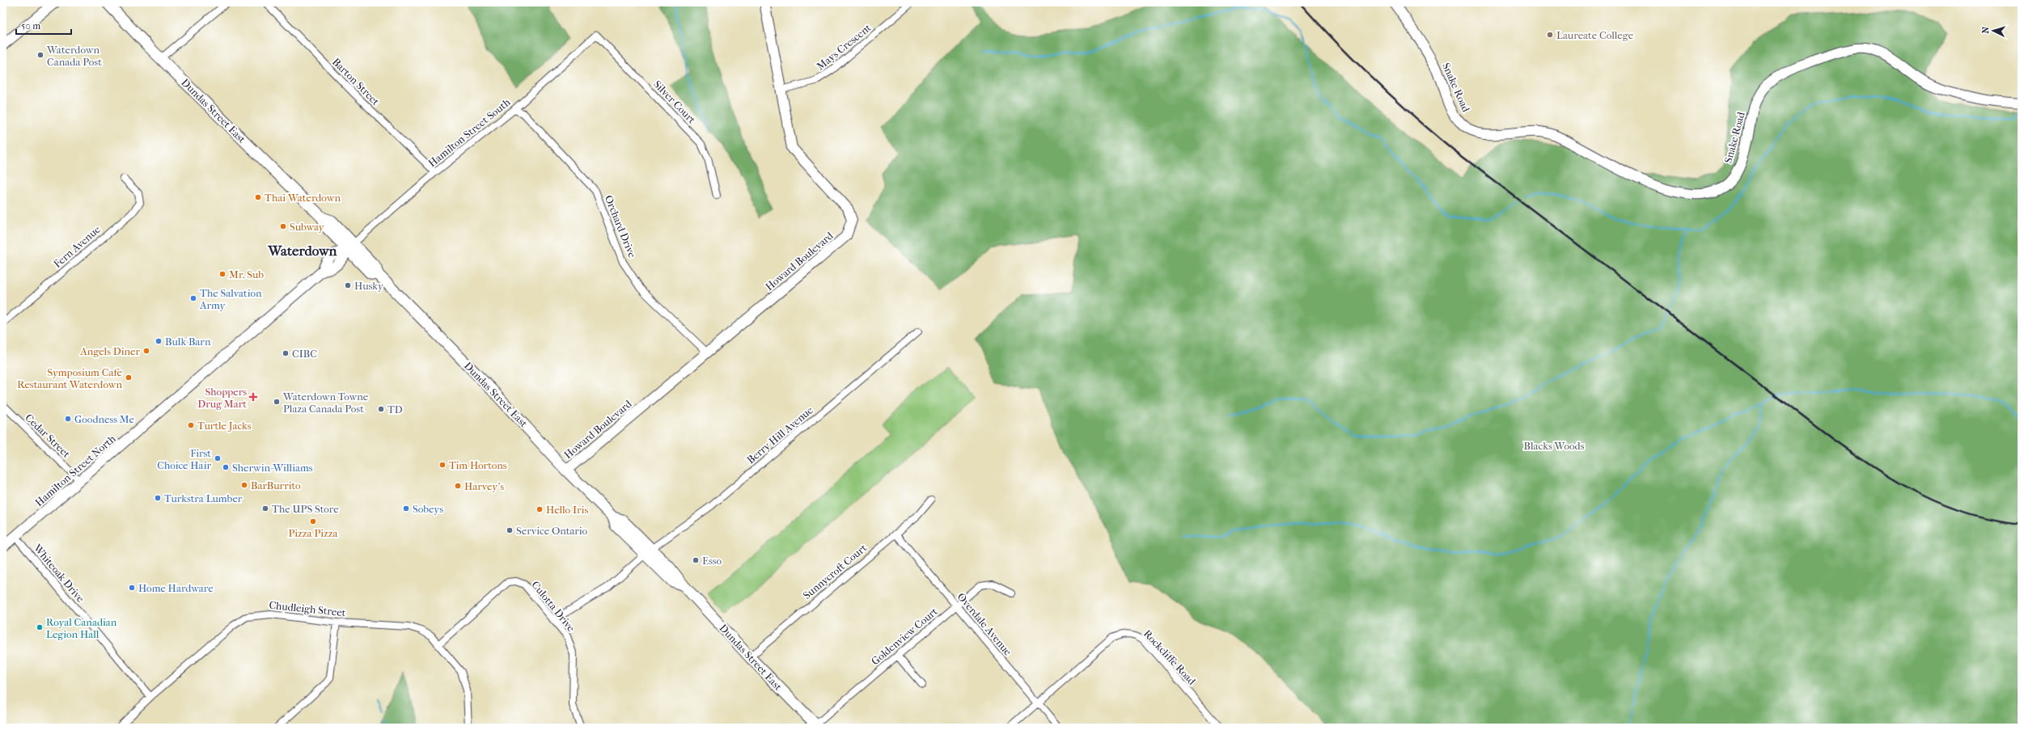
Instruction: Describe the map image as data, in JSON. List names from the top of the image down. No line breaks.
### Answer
{"streets":{"main road":["Dundas Street East"],"street":["Mays Crescent","Barton Street","Snake Road","Silver Court","Hamilton Street South","Orchard Drive","Fern Avenue","Howard Boulevard","Berry Hill Avenue","Cedar Street","Hamilton Street North","Sunnycroft Court","Whiteoak Drive","Culotta Drive","Chudleigh Street","Overdale Avenue","Goldenview Court","Rockcliffe Road"]},"crossings":[["Mays Crescent","Howard Boulevard"],["Barton Street","Hamilton Street South"],["Silver Court","Hamilton Street South"],["Dundas Street East","Hamilton Street South"],["Dundas Street East","Howard Boulevard"],["Dundas Street East","Berry Hill Avenue"],["Dundas Street East","Hamilton Street North"],["Dundas Street East","Sunnycroft Court"],["Dundas Street East","Goldenview Court"],["Hamilton Street South","Orchard Drive"],["Hamilton Street South","Hamilton Street North"],["Orchard Drive","Howard Boulevard"],["Berry Hill Avenue","Culotta Drive"],["Cedar Street","Hamilton Street North"],["Hamilton Street North","Whiteoak Drive"],["Sunnycroft Court","Overdale Avenue"],["Whiteoak Drive","Chudleigh Street"],["Culotta Drive","Chudleigh Street"],["Overdale Avenue","Goldenview Court"],["Overdale Avenue","Rockcliffe Road"]],"districts":["Waterdown"],"parks":["Blacks Woods"],"places":{"other":["Laureate College","Waterdown Canada Post","Thai Waterdown","Subway","Mr. Sub","Husky","The Salvation Army","Bulk Barn","Angels Diner","CIBC","Symposium Cafe Restaurant Waterdown","Waterdown Towne Plaza Canada Post","TD","Goodness Me","Turtle Jacks","First Choice Hair","Tim Hortons","Sherwin-Williams","BarBurrito","Harvey's","Turkstra Lumber","The UPS Store","Sobeys","Hello Iris","Pizza Pizza","Service Ontario","Esso","Home Hardware","Royal Canadian Legion Hall"],"health":["Shoppers Drug Mart"]},"scale_bar":"50 m","north":"left"}
